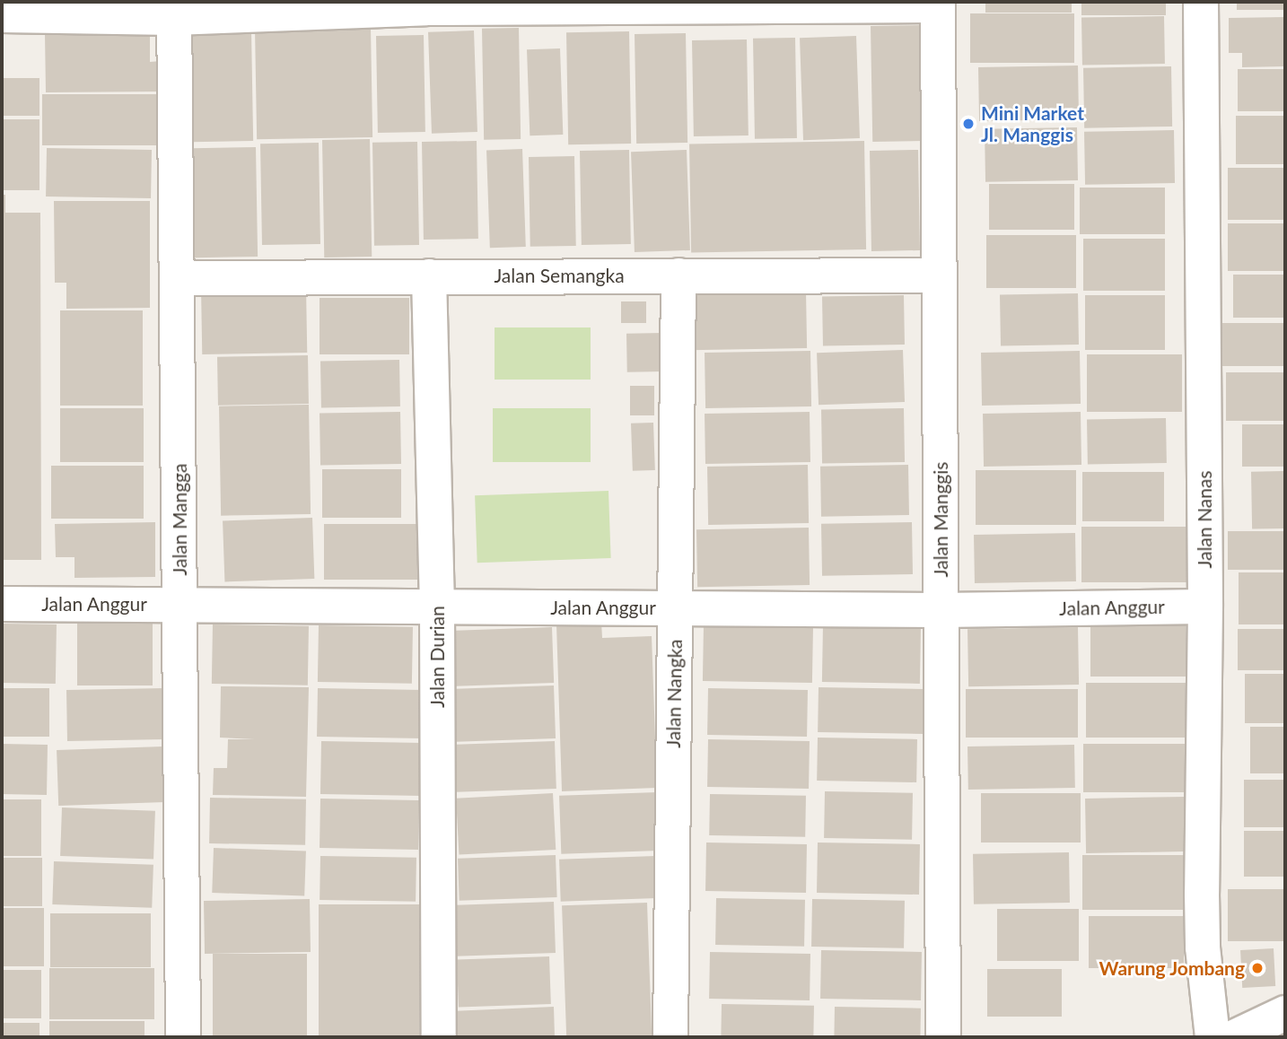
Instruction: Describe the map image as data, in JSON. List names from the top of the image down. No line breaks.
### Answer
{"streets":{"street":["Jalan Semangka","Jalan Mangga","Jalan Manggis","Jalan Nanas","Jalan Anggur","Jalan Durian","Jalan Nangka"]},"crossings":[["Jalan Semangka","Jalan Mangga"],["Jalan Semangka","Jalan Manggis"],["Jalan Semangka","Jalan Durian"],["Jalan Semangka","Jalan Nangka"],["Jalan Mangga","Jalan Anggur"],["Jalan Manggis","Jalan Anggur"],["Jalan Nanas","Jalan Anggur"],["Jalan Anggur","Jalan Durian"],["Jalan Anggur","Jalan Nangka"]],"places":["Mini Market Jl. Manggis","Warung Jombang"]}
